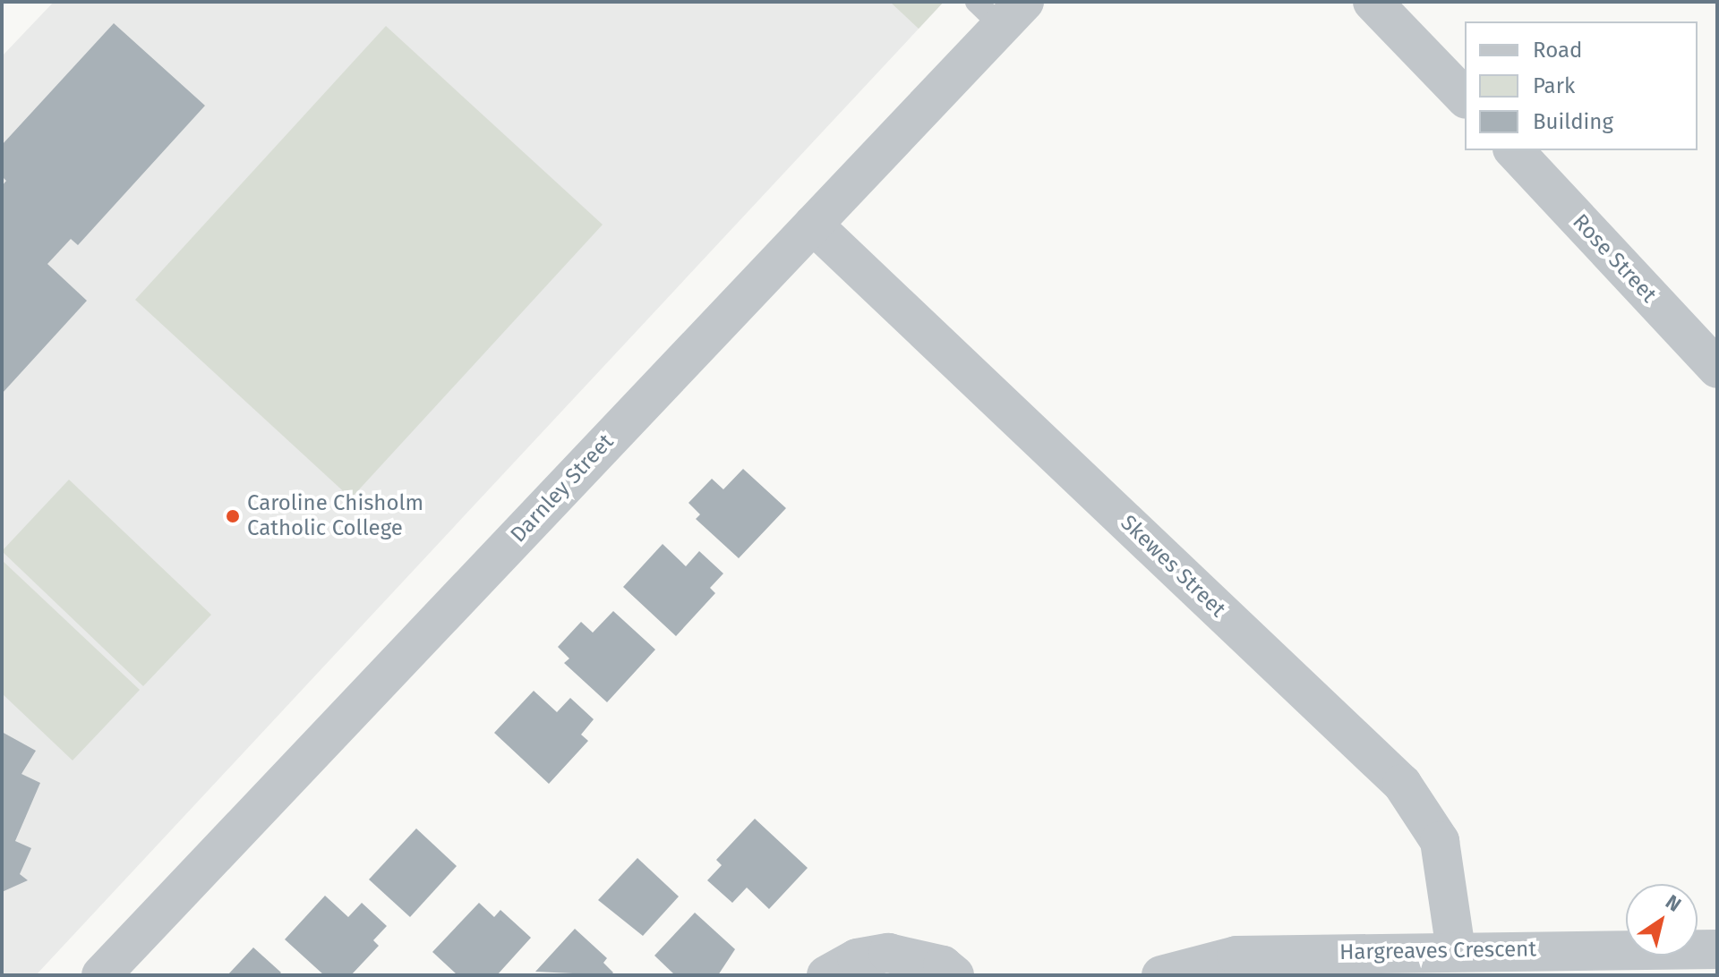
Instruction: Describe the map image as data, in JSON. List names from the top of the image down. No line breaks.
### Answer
{"streets":{"street":["Rose Street","Darnley Street","Skewes Street","Hargreaves Crescent"]},"crossings":[["Darnley Street","Skewes Street"],["Skewes Street","Hargreaves Crescent"]],"places":["Caroline Chisholm Catholic College"],"legend":["Road","Park","Building"],"north":"top right"}
